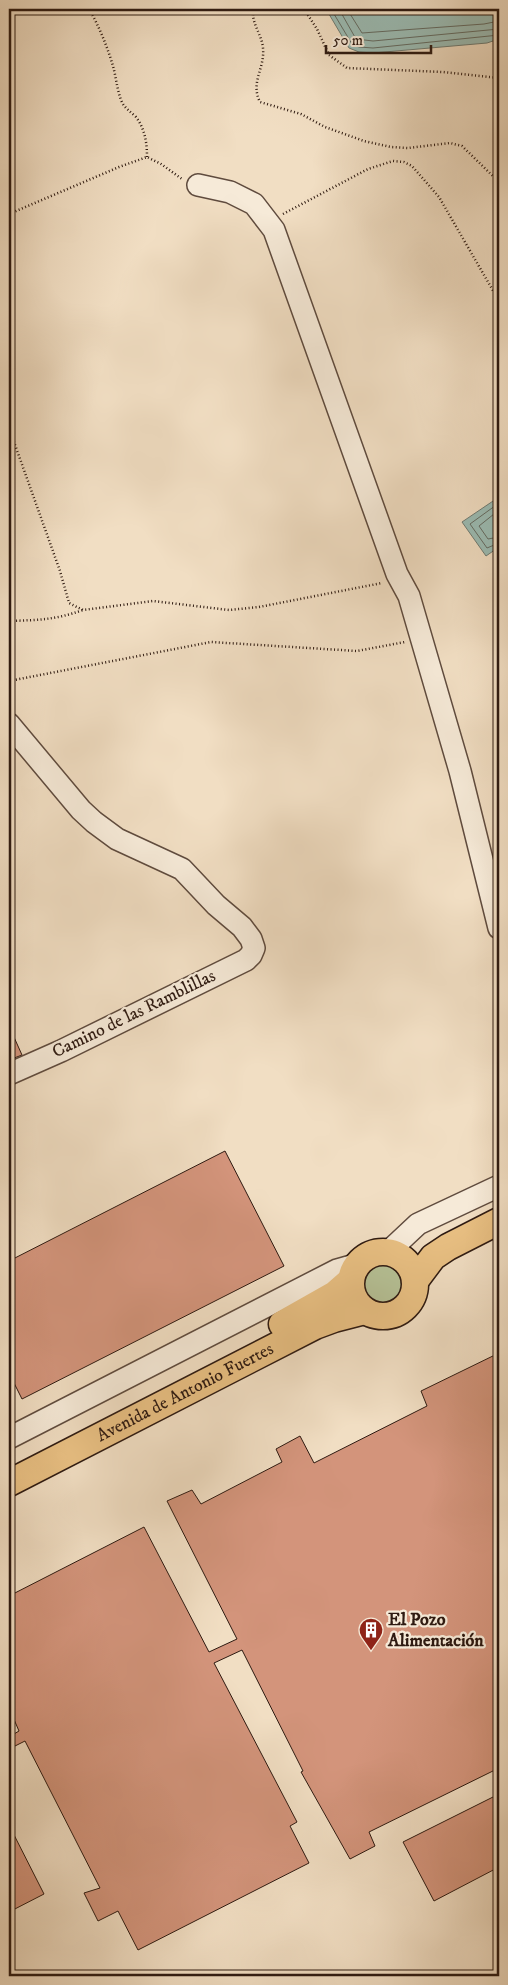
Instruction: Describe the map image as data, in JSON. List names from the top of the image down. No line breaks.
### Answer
{"streets":{"main road":["Avenida de Antonio Fuertes"],"street":["Camino de las Ramblillas"]},"places":{"building":["El Pozo Alimentación"]},"scale_bar":"50 m"}
